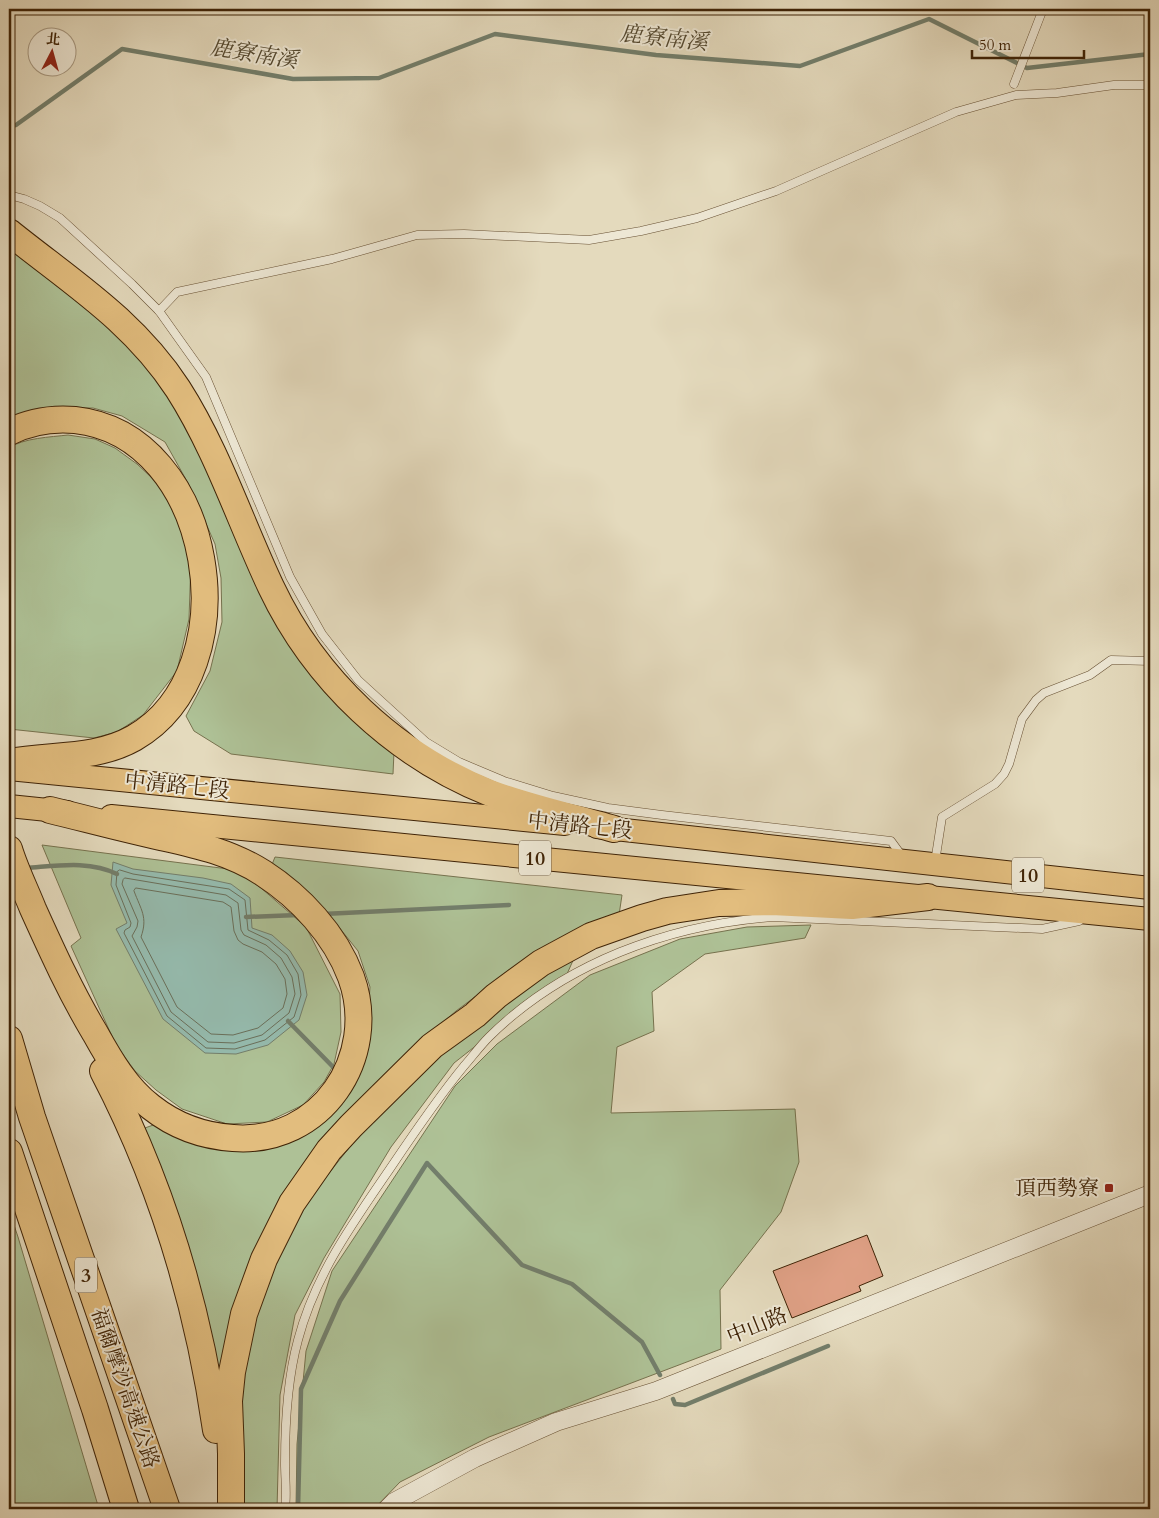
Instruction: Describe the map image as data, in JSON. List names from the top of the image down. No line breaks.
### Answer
{"streets":{"highway":["3","福爾摩沙高速公路"],"main road":["中清路七段","10"],"street":["中山路"]},"water":["鹿寮南溪"],"places":{"transit":["頂西勢寮"]},"scale_bar":"50 m","north":"top"}
